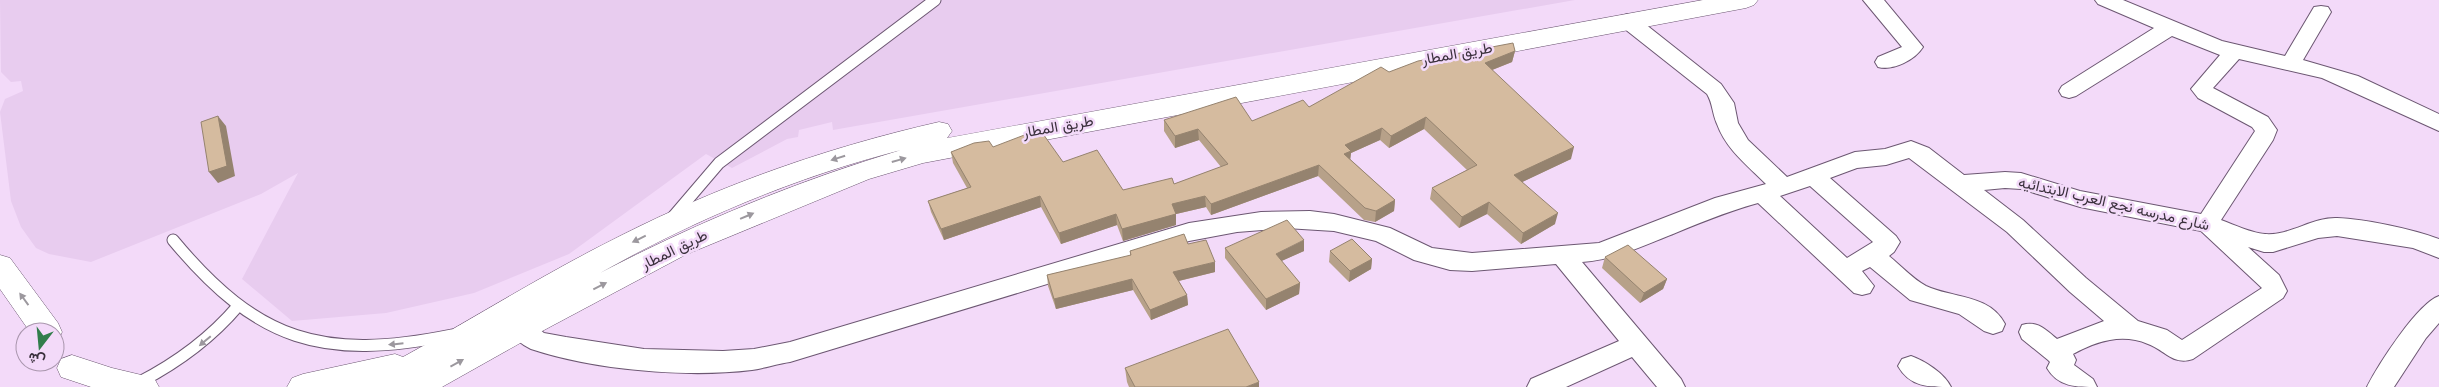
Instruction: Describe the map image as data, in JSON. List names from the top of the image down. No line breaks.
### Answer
{"streets":{"main road":["طريق المطار"],"street":["شارع مدرسه نجع العرب الابتدائيه"]},"north":"bottom"}
